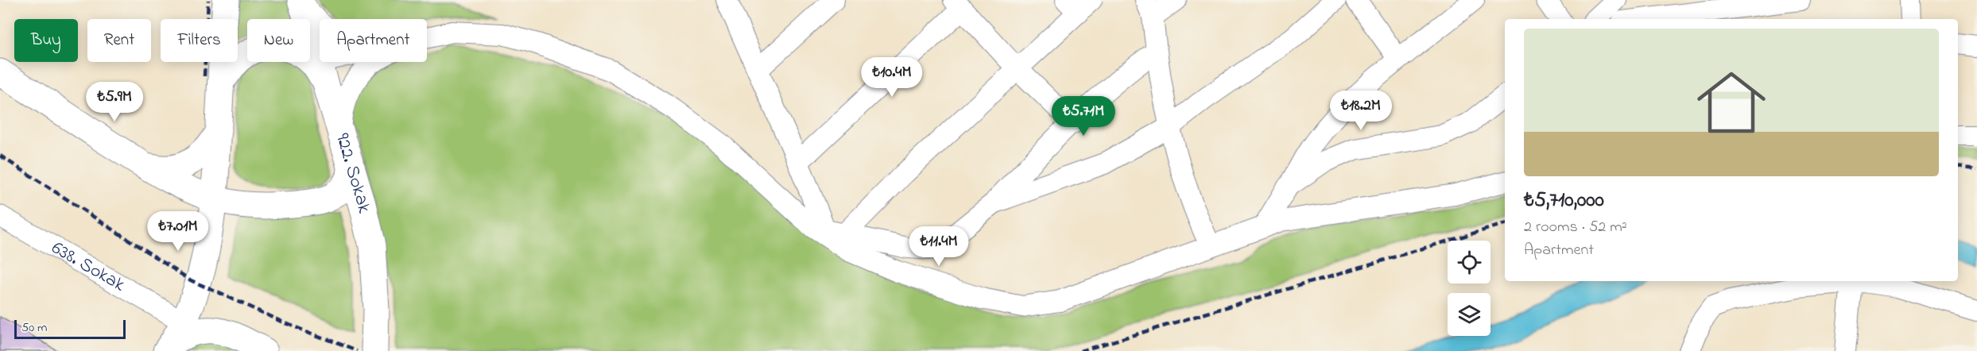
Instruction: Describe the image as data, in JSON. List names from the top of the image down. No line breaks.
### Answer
{"streets":{"main road":["922. Sokak"],"street":["638. Sokak"]},"scale_bar":"50 m","page":{"chip":["Buy","Rent","Filters","New","Apartment"],"list":[{"name":"₺5,710,000","note":"2 rooms · 52 m² · Apartment"}],"price":["₺10.4M","₺5.9M","₺18.2M","₺5.71M","₺7.01M","₺11.4M"],"scale":"50 m"}}
